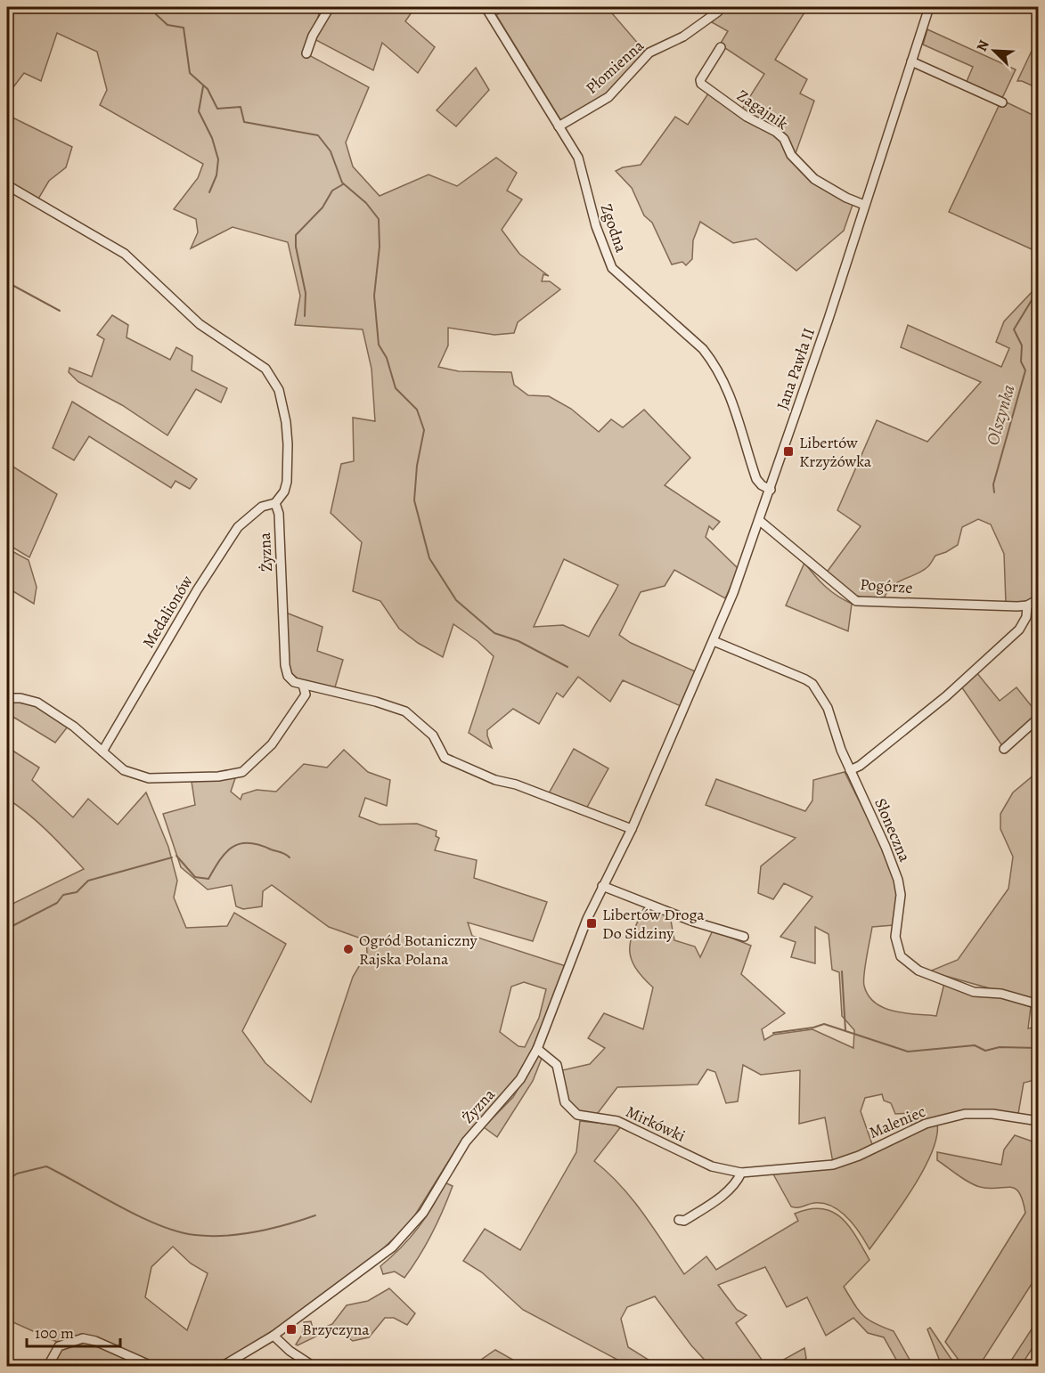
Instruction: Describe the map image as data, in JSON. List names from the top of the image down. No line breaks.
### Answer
{"streets":{"street":["Płomienna","Zagajnik","Zgodna","Jana Pawła II","Żyzna","Pogórze","Medalionów","Słoneczna","Maleniec","Mirkówki"]},"crossings":[["Płomienna","Zgodna"],["Zagajnik","Jana Pawła II"],["Zgodna","Jana Pawła II"],["Jana Pawła II","Żyzna"],["Jana Pawła II","Pogórze"],["Jana Pawła II","Słoneczna"],["Żyzna","Medalionów"],["Żyzna","Mirkówki"],["Maleniec","Mirkówki"]],"water":["Olszynka"],"places":{"transit":["Libertów Krzyżówka","Libertów Droga Do Sidziny","Brzyczyna"],"other":["Ogród Botaniczny Rajska Polana"]},"scale_bar":"100 m","north":"top left"}
